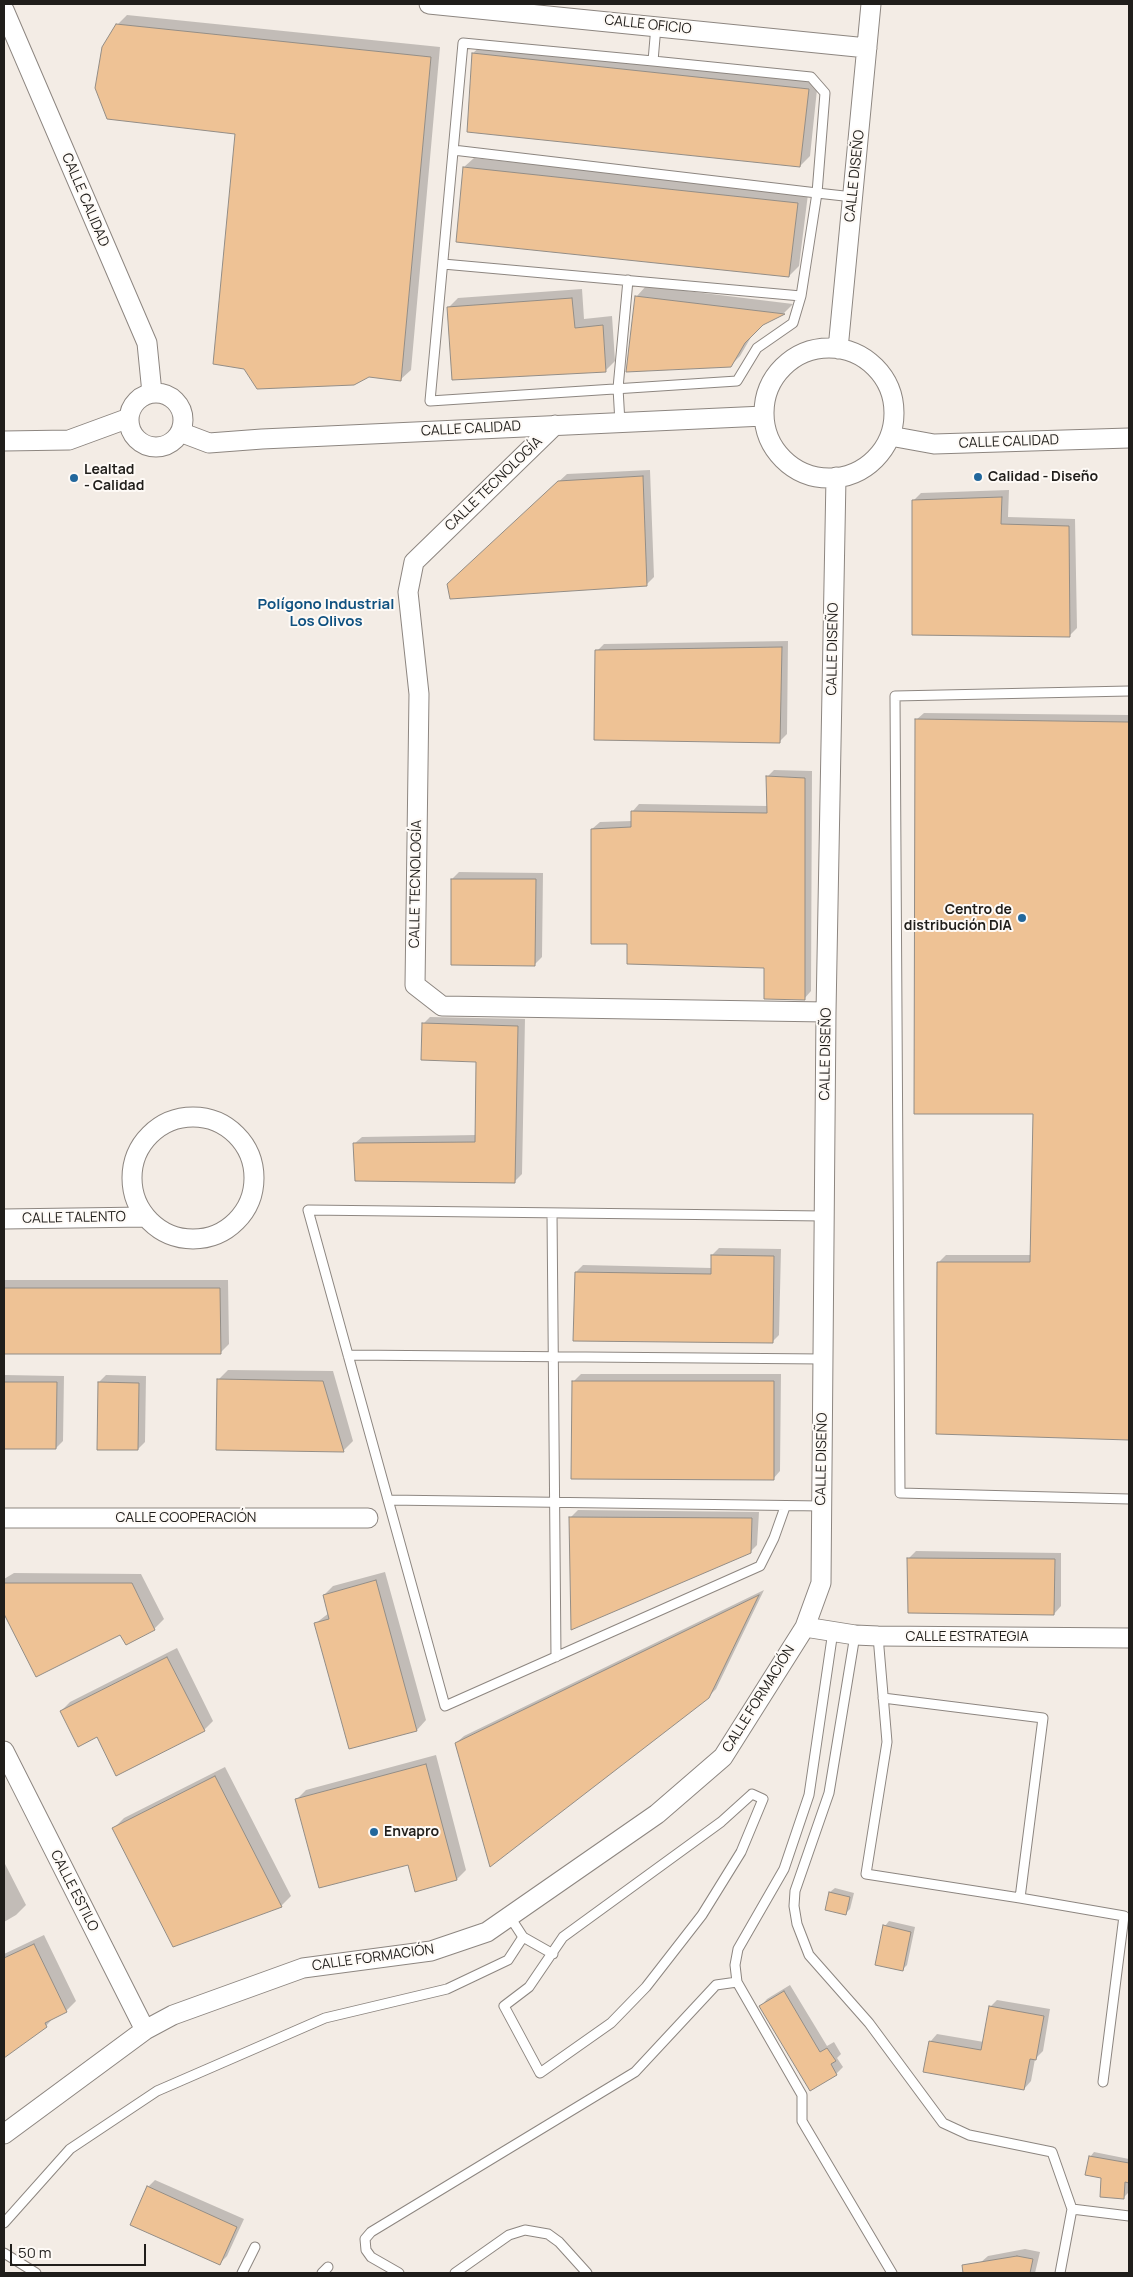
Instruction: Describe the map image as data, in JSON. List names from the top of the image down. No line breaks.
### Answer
{"streets":{"street":["CALLE OFICIO","CALLE DISEÑO","CALLE CALIDAD","CALLE TECNOLOGÍA","CALLE TALENTO","CALLE COOPERACIÓN","CALLE ESTRATEGIA","CALLE FORMACIÓN","CALLE ESTILO"]},"crossings":[["CALLE OFICIO","CALLE DISEÑO"],["CALLE DISEÑO","CALLE CALIDAD"],["CALLE DISEÑO","CALLE TECNOLOGÍA"],["CALLE DISEÑO","CALLE ESTRATEGIA"],["CALLE DISEÑO","CALLE FORMACIÓN"],["CALLE CALIDAD","CALLE TECNOLOGÍA"],["CALLE ESTRATEGIA","CALLE FORMACIÓN"],["CALLE FORMACIÓN","CALLE ESTILO"]],"districts":["Polígono Industrial Los Olivos"],"places":["Calidad - Diseño","Lealtad - Calidad","Centro de distribución DIA","Envapro"],"scale_bar":"50 m"}
